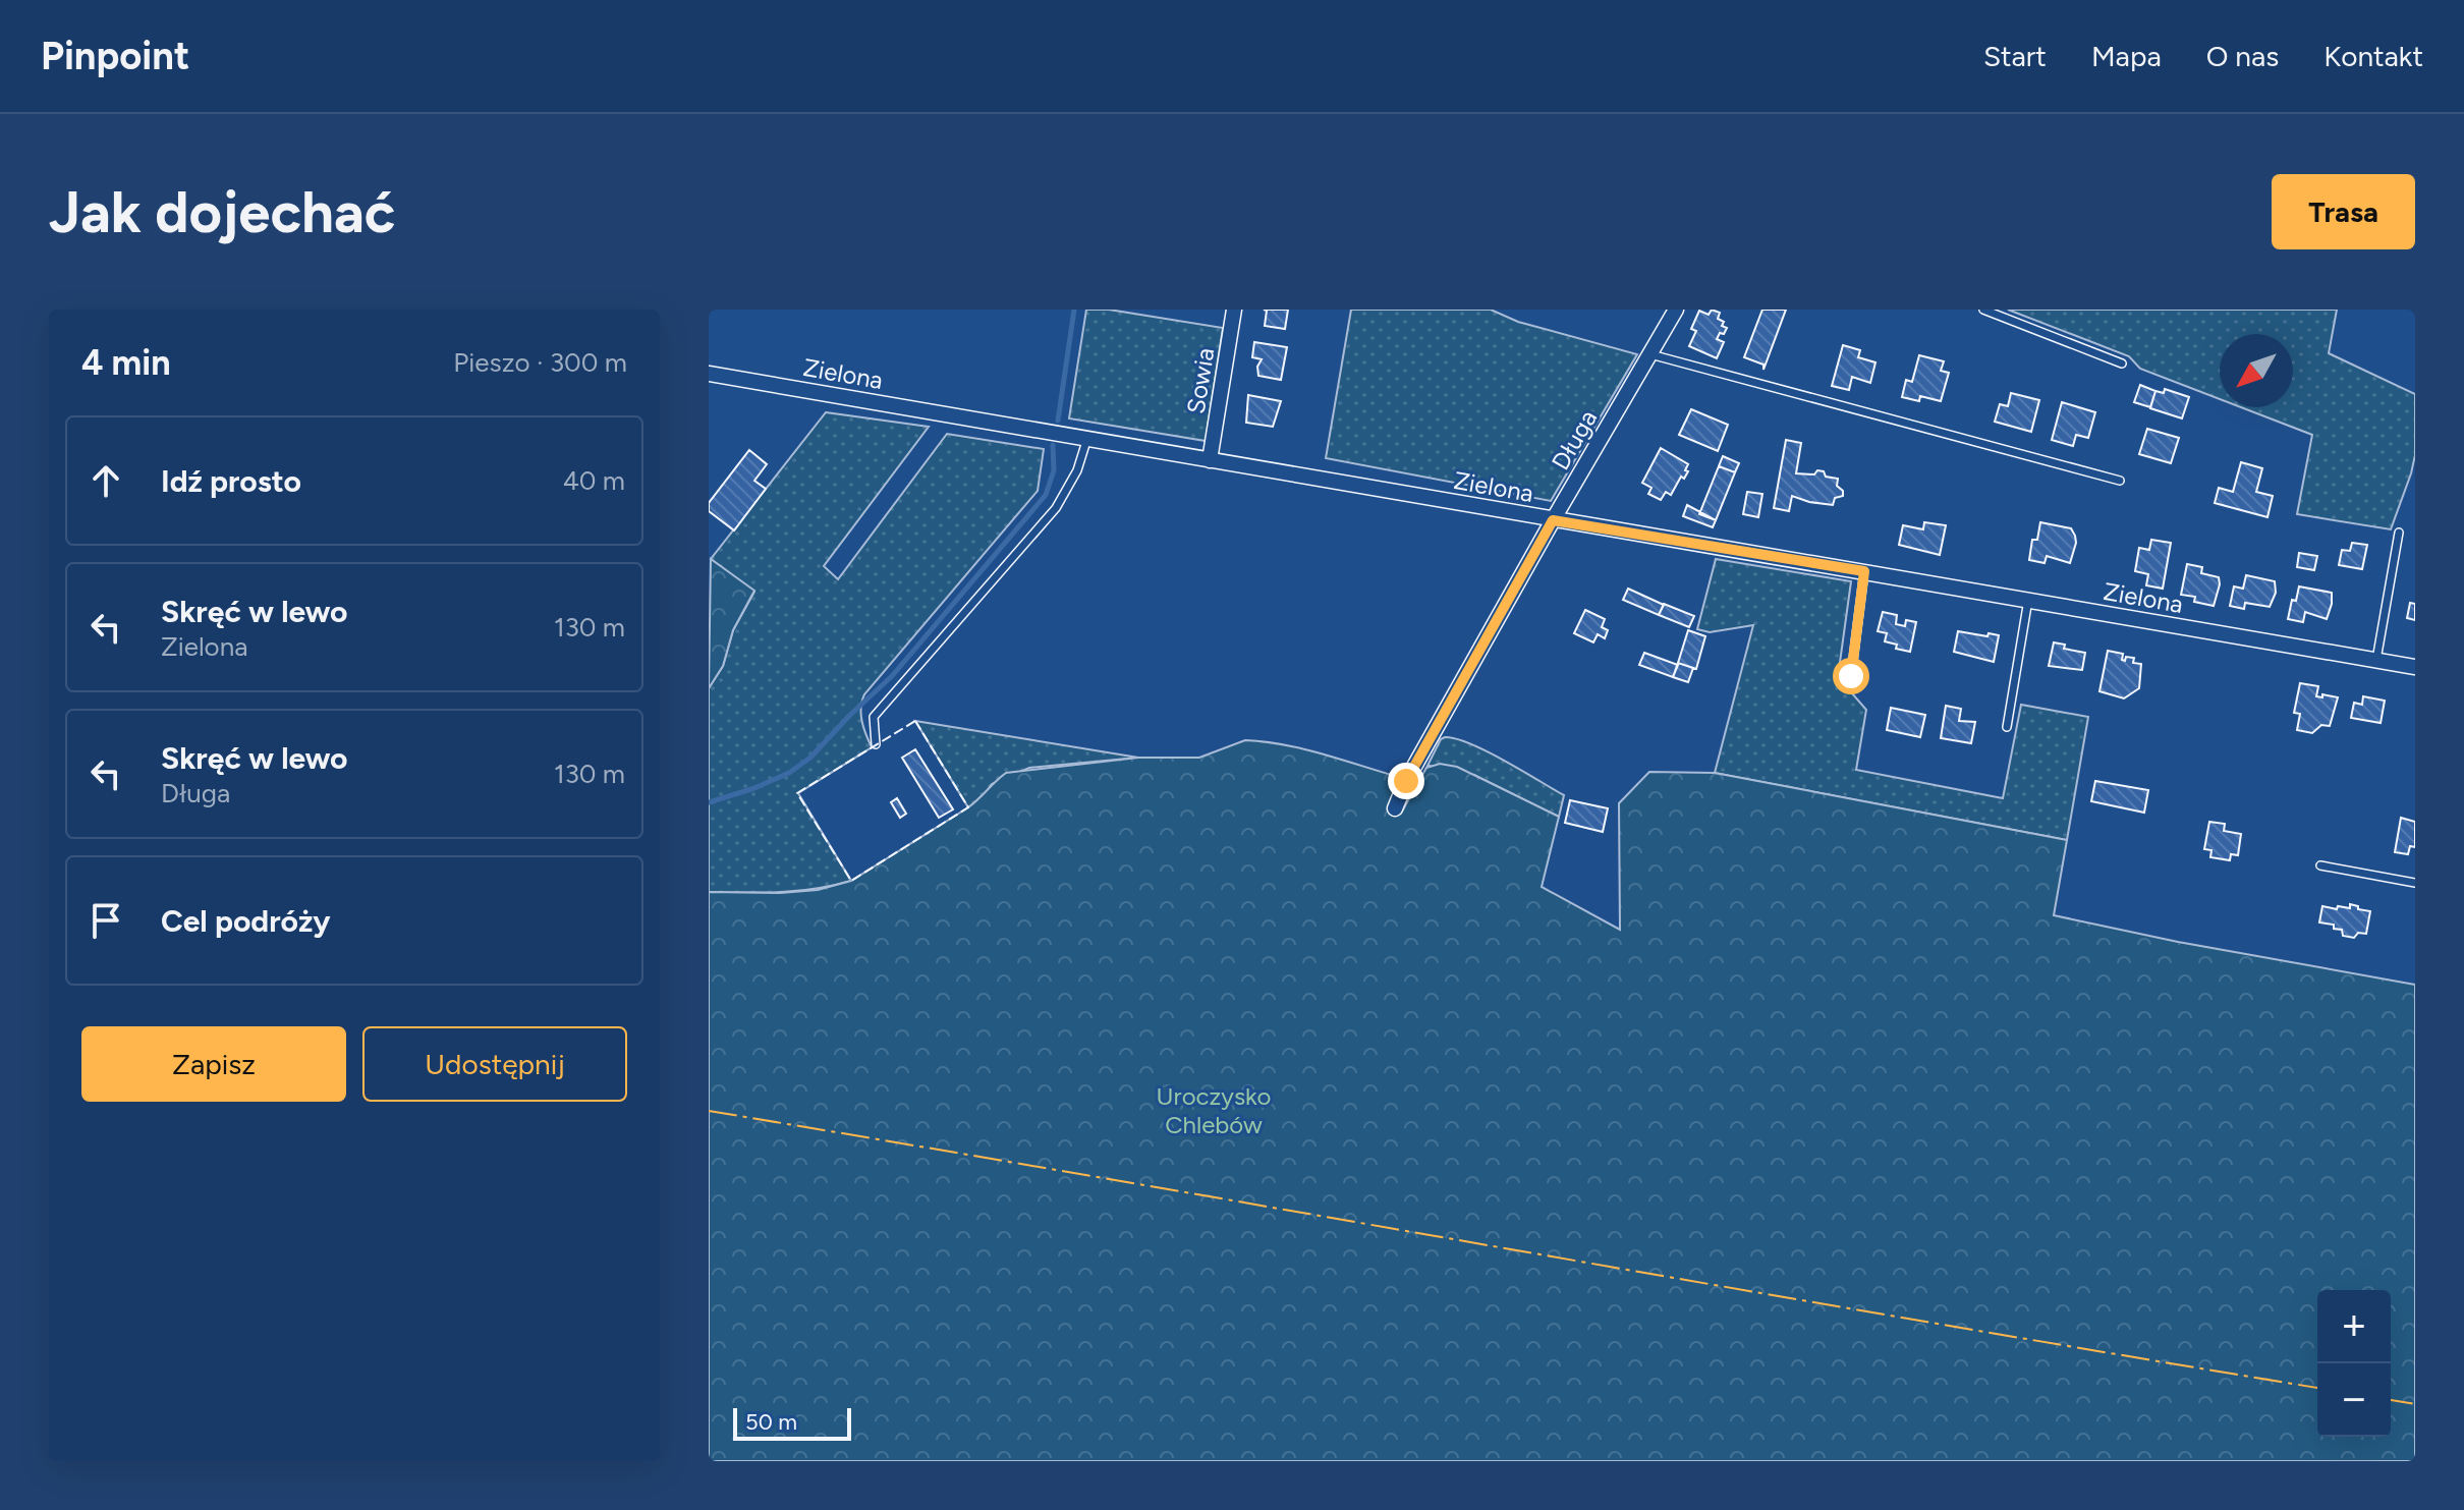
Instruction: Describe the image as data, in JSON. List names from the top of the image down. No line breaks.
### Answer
{"streets":{"street":["Zielona","Sowia","Długa"]},"crossings":[["Zielona","Sowia"],["Zielona","Długa"]],"parks":["Uroczysko Chlebów"],"scale_bar":"50 m","north":"bottom left","page":{"header":"Pinpoint","nav":["Start","Mapa","O nas","Kontakt"],"buttons":["Trasa",["Zapisz","Udostępnij"]],"title":"Jak dojechać","heading":["4 min","Pieszo · 300 m"],"list":[["Idź prosto","40 m"],["Skręć w lewo","Zielona","130 m"],["Skręć w lewo","Długa","130 m"],"Cel podróży"],"map_buttons":["+","−"],"scale":"50 m"}}
